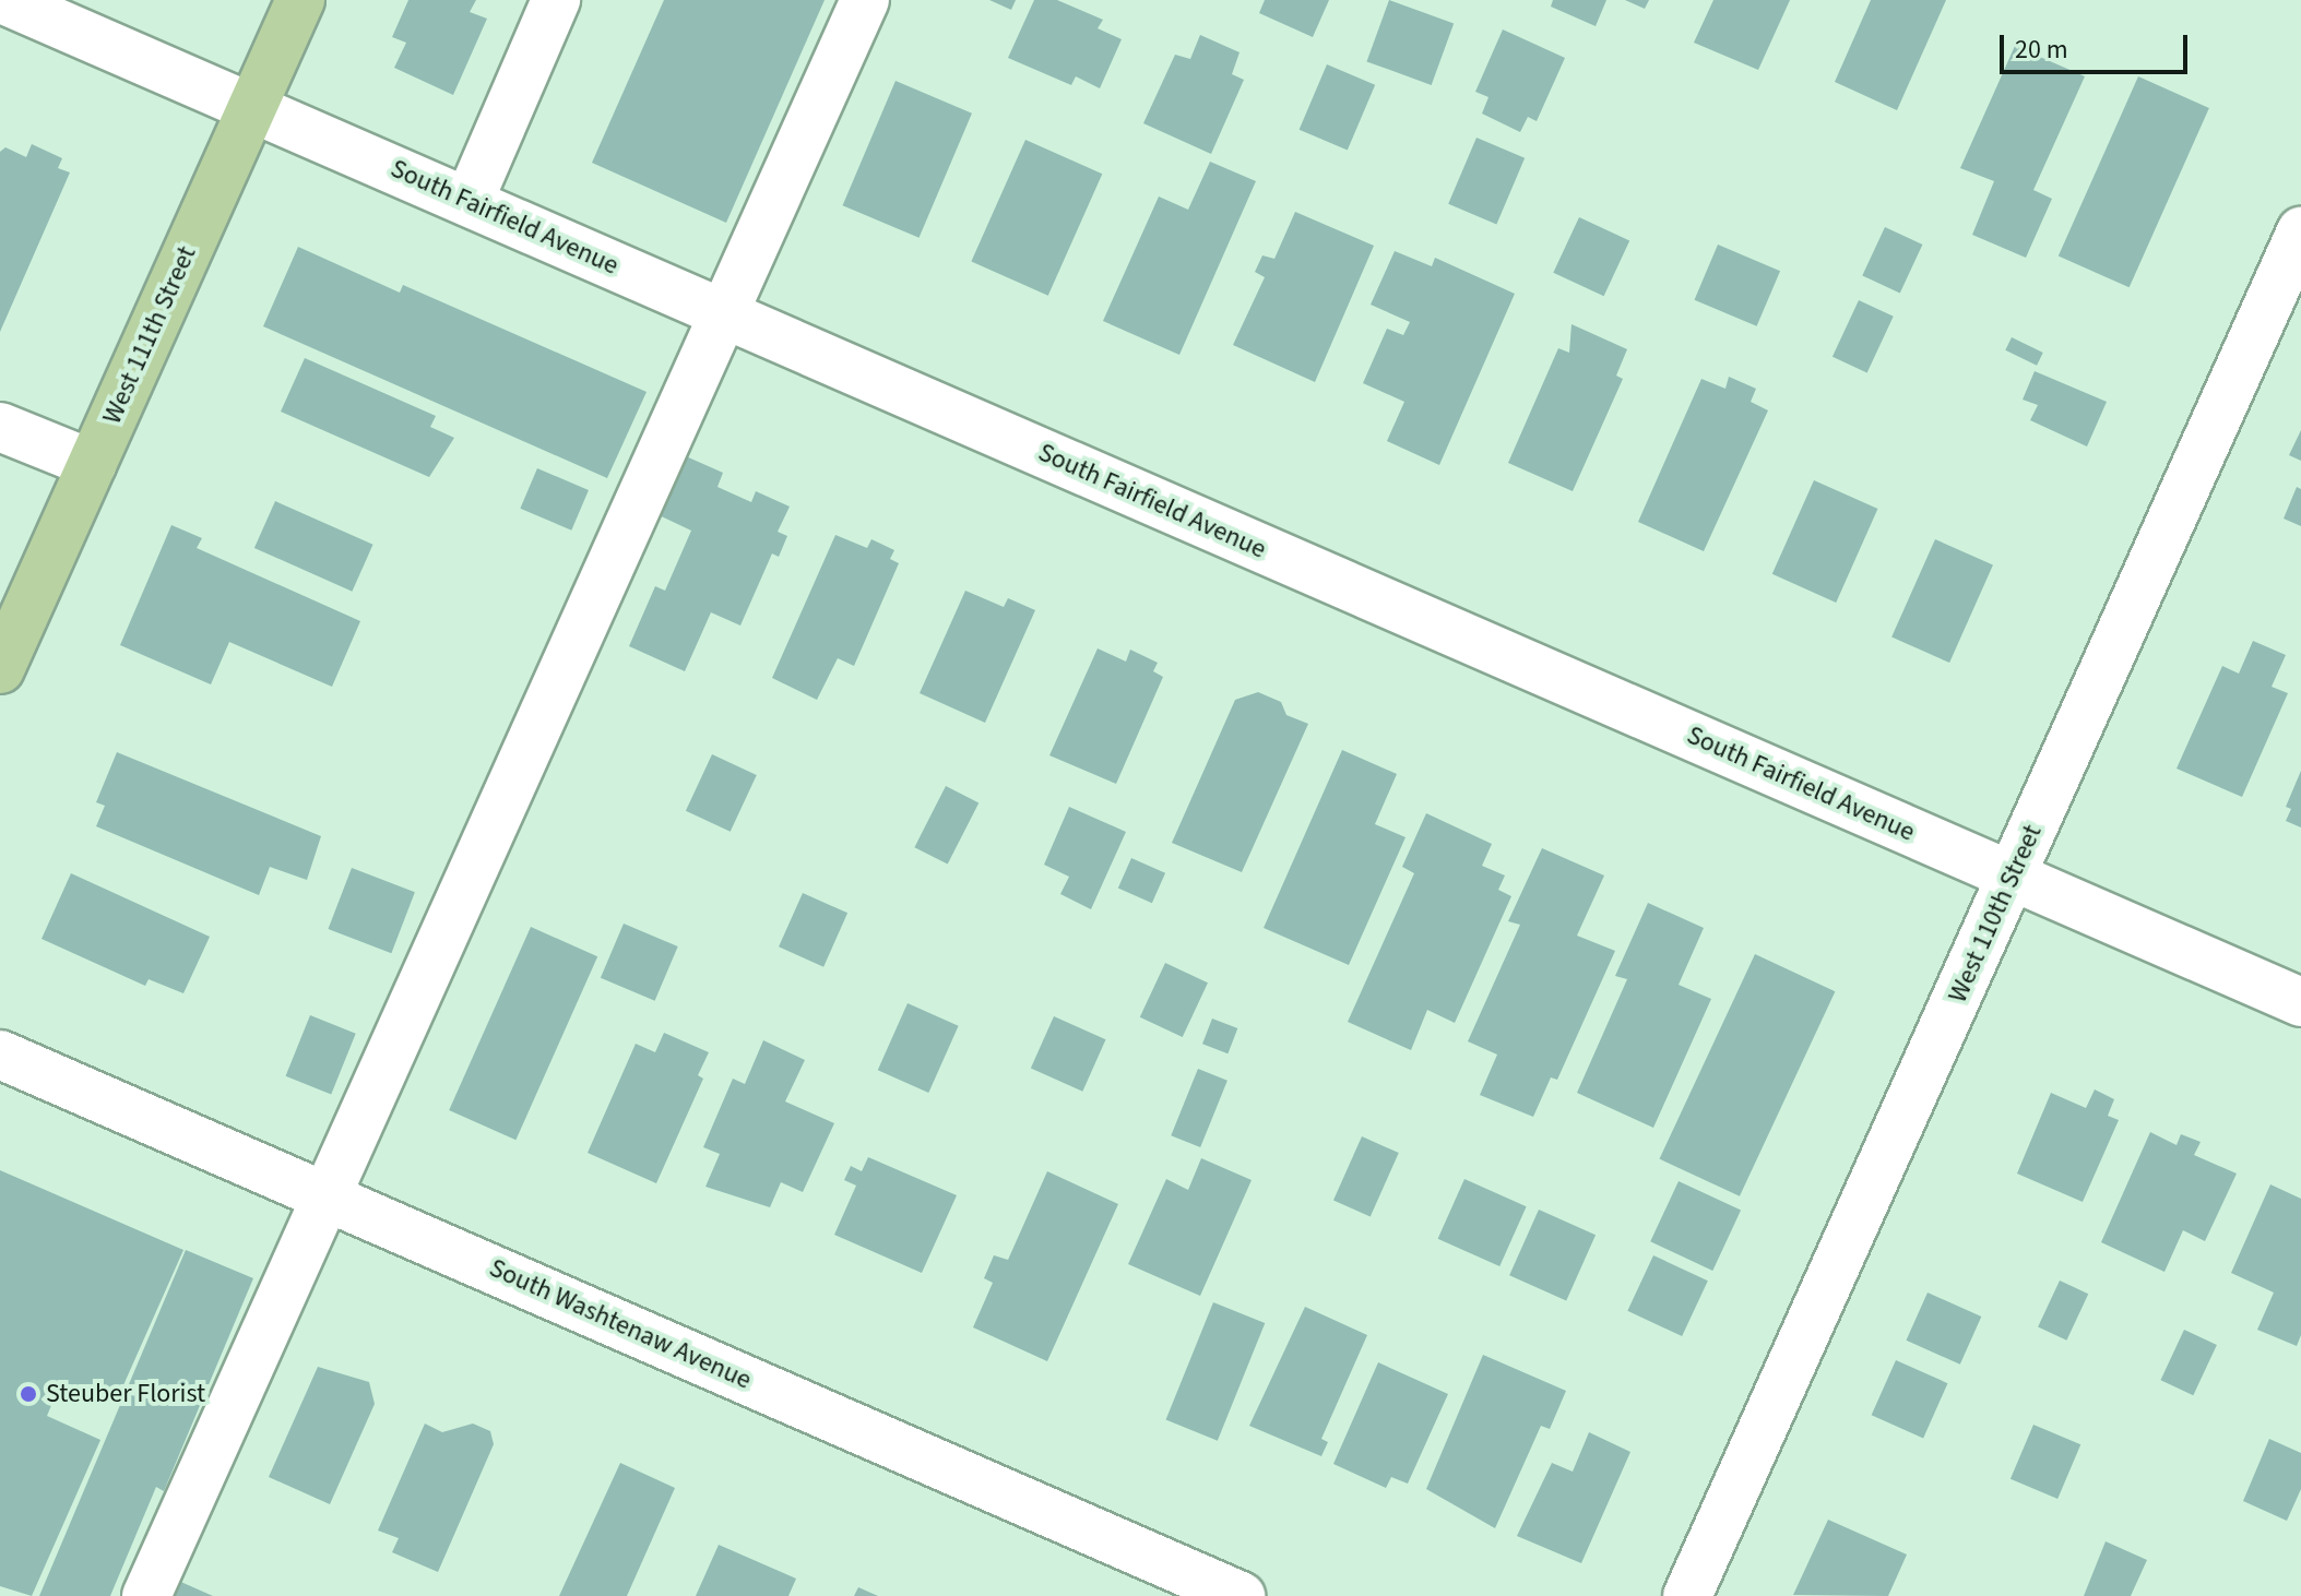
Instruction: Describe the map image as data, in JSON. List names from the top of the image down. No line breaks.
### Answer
{"streets":{"main road":["West 111th Street"],"street":["South Fairfield Avenue","West 110th Street","South Washtenaw Avenue"]},"crossings":[["South Fairfield Avenue","West 111th Street"],["South Fairfield Avenue","West 110th Street"]],"places":["Steuber Florist"],"scale_bar":"20 m"}
